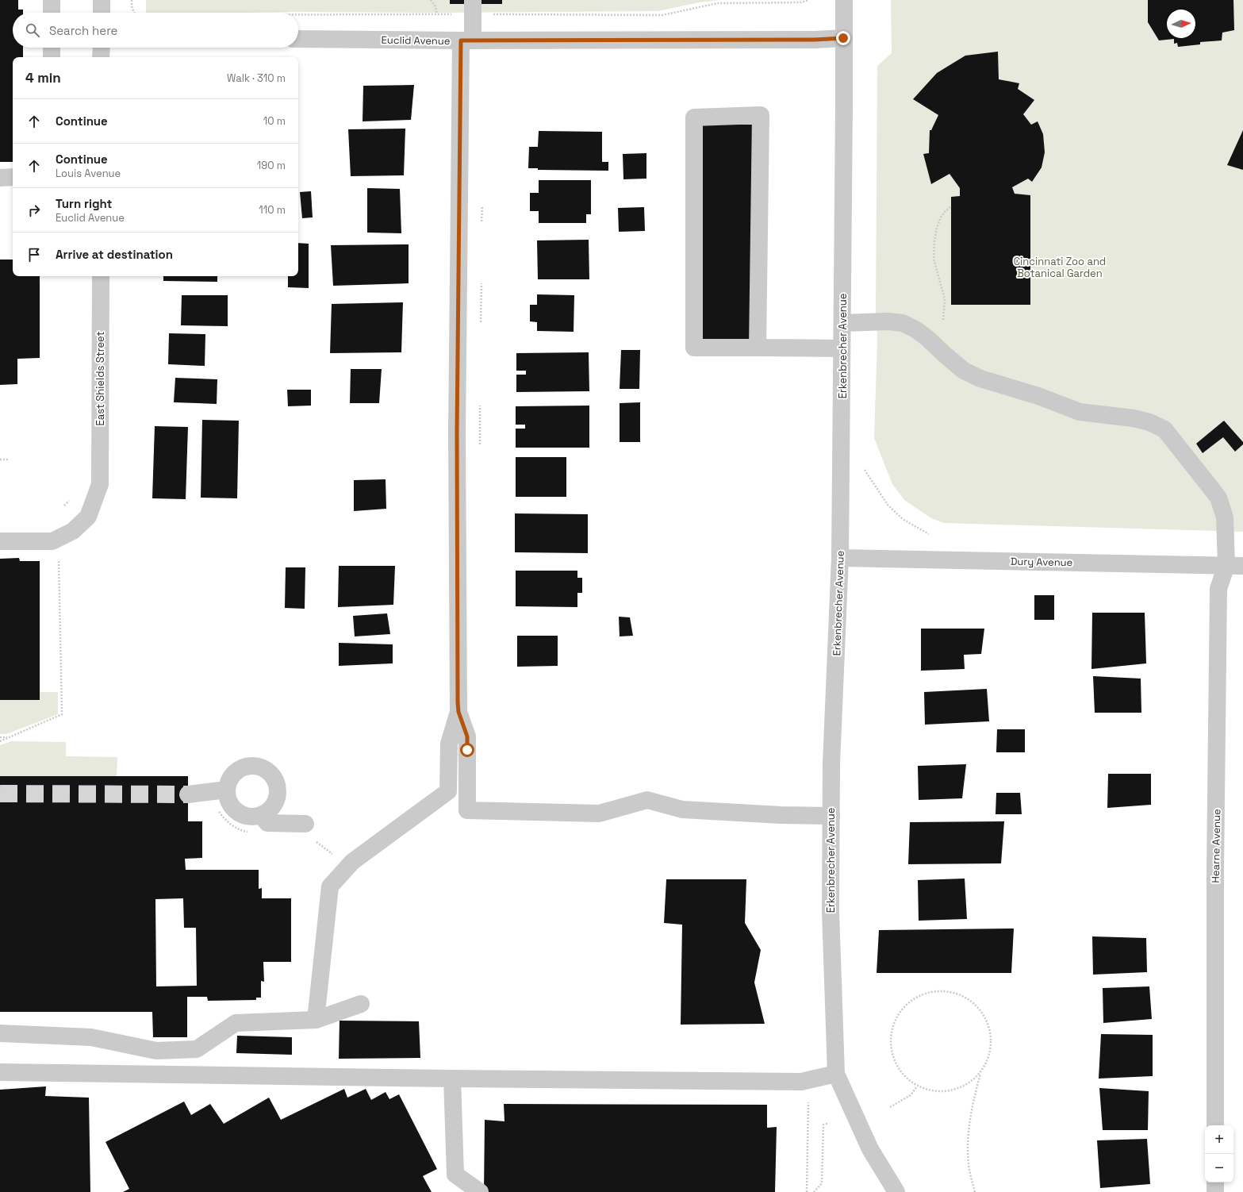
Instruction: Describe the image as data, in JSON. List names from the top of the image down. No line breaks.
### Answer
{"streets":{"street":["Euclid Avenue","Erkenbrecher Avenue","East Shields Street","Dury Avenue","Hearne Avenue"]},"crossings":[["Euclid Avenue","Erkenbrecher Avenue"],["Erkenbrecher Avenue","Dury Avenue"],["Dury Avenue","Hearne Avenue"]],"parks":["Cincinnati Zoo and Botanical Garden"],"north":"right","page":{"search":"Search here","heading":["4 min","Walk · 310 m"],"list":[["Continue","10 m"],["Continue","Louis Avenue","190 m"],["Turn right","Euclid Avenue","110 m"],"Arrive at destination"],"map_buttons":["+","−"]}}
